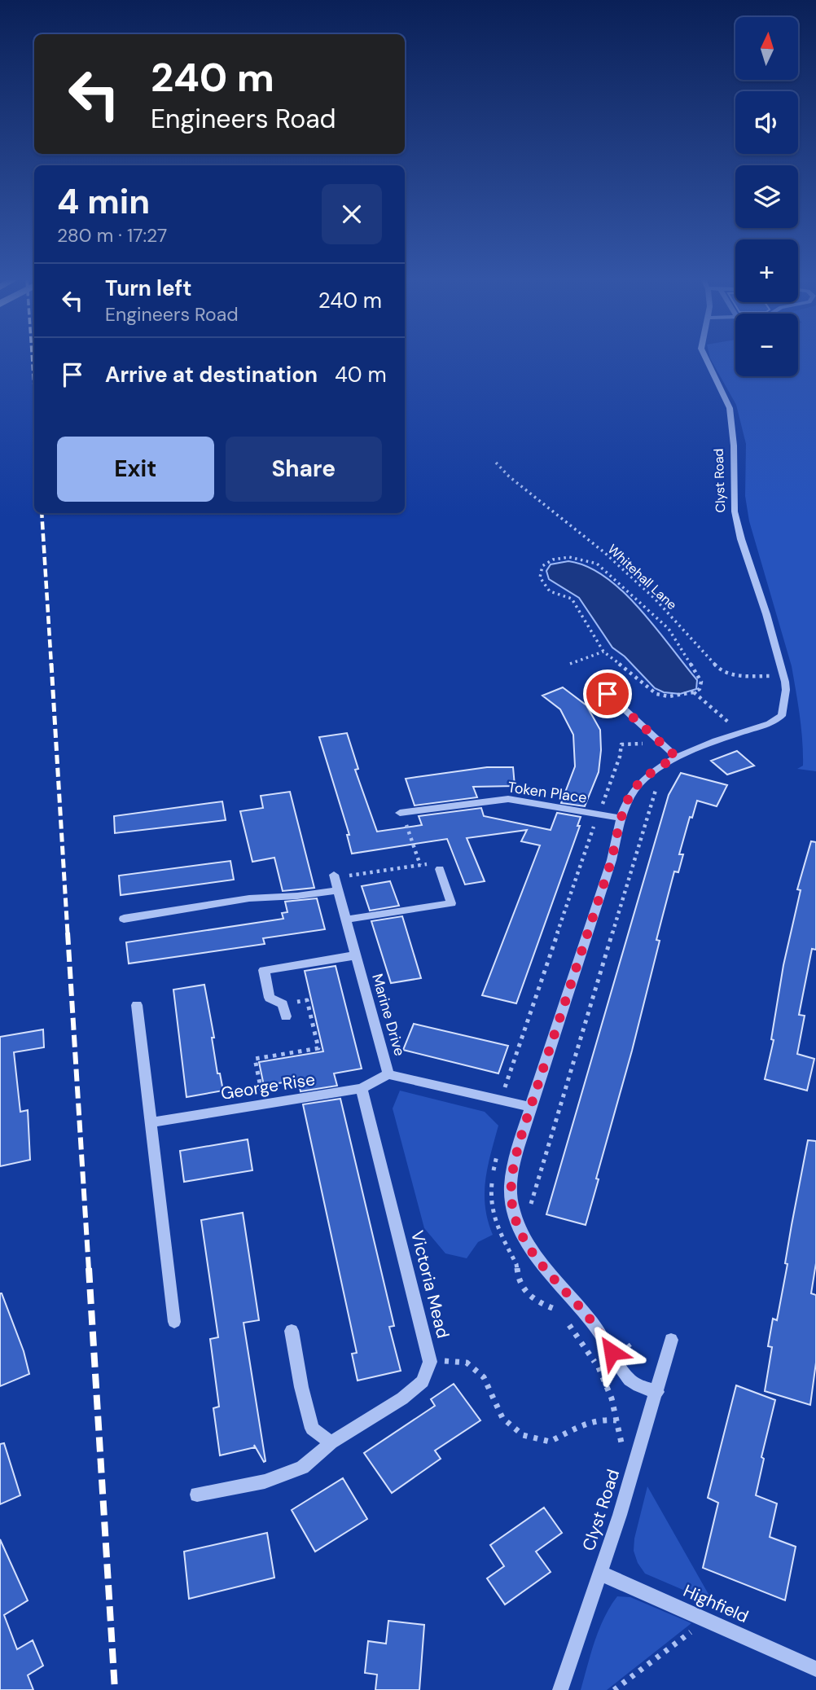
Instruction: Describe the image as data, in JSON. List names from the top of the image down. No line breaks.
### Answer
{"streets":{"street":["Clyst Road","Token Place","Marine Drive","George Rise","Victoria Mead","Highfield"],"path":["Whitehall Lane"]},"crossings":[["Clyst Road","Whitehall Lane"],["Clyst Road","Highfield"],["Marine Drive","George Rise"],["George Rise","Victoria Mead"]],"north":"top","page":{"map_buttons":["+","−"],"turn":["240 m","Engineers Road"],"heading":["4 min","280 m · 17:27"],"list":[{"name":"Turn left","note":"Engineers Road","value":"240 m"},{"name":"Arrive at destination","value":"40 m"}],"buttons":["Exit","Share"]}}
